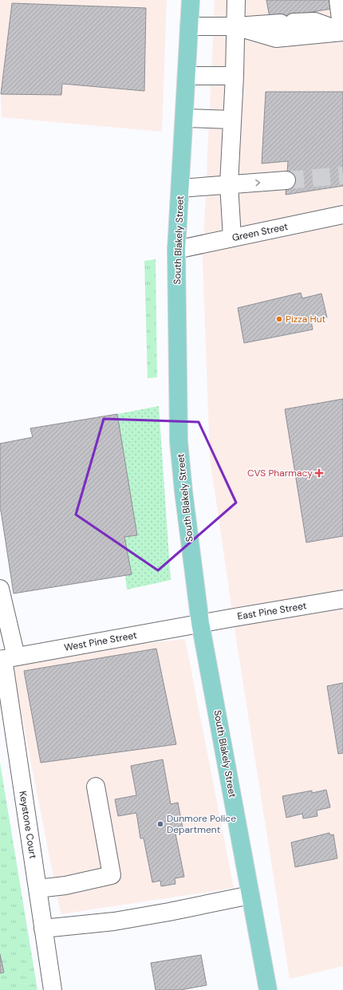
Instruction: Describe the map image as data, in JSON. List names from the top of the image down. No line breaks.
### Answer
{"streets":{"main road":["South Blakely Street"],"street":["Green Street","East Pine Street","West Pine Street","Keystone Court"]},"crossings":[["Green Street","South Blakely Street"],["South Blakely Street","East Pine Street"],["South Blakely Street","West Pine Street"],["East Pine Street","West Pine Street"],["West Pine Street","Keystone Court"]],"places":{"other":["Pizza Hut","Dunmore Police Department"],"health":["CVS Pharmacy"]}}
